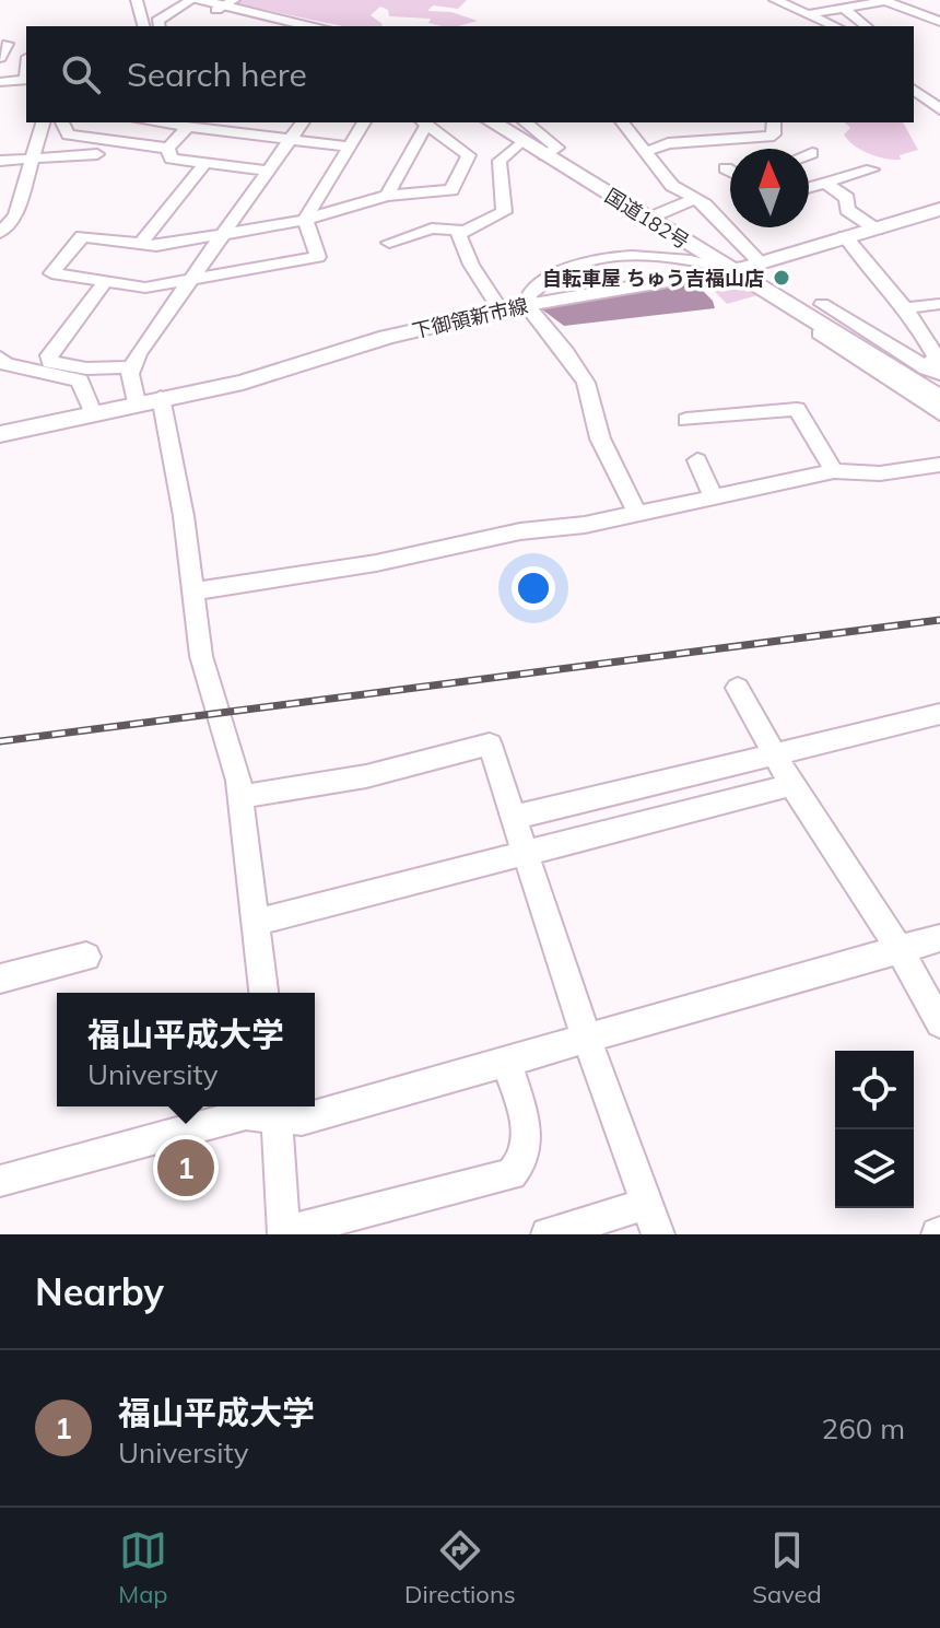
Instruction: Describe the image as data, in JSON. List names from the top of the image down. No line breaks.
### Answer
{"streets":{"highway":["国道182号"],"main road":["下御領新市線"]},"crossings":[["国道182号","下御領新市線"]],"places":["自転車屋 ちゅう吉福山店"],"north":"top","page":{"search":"Search here","popup":["福山平成大学","University"],"pins":"1","heading":"Nearby","list":[{"mark":"1","name":"福山平成大学","note":"University","value":"260 m"}],"nav":["Map","Directions","Saved"]}}
